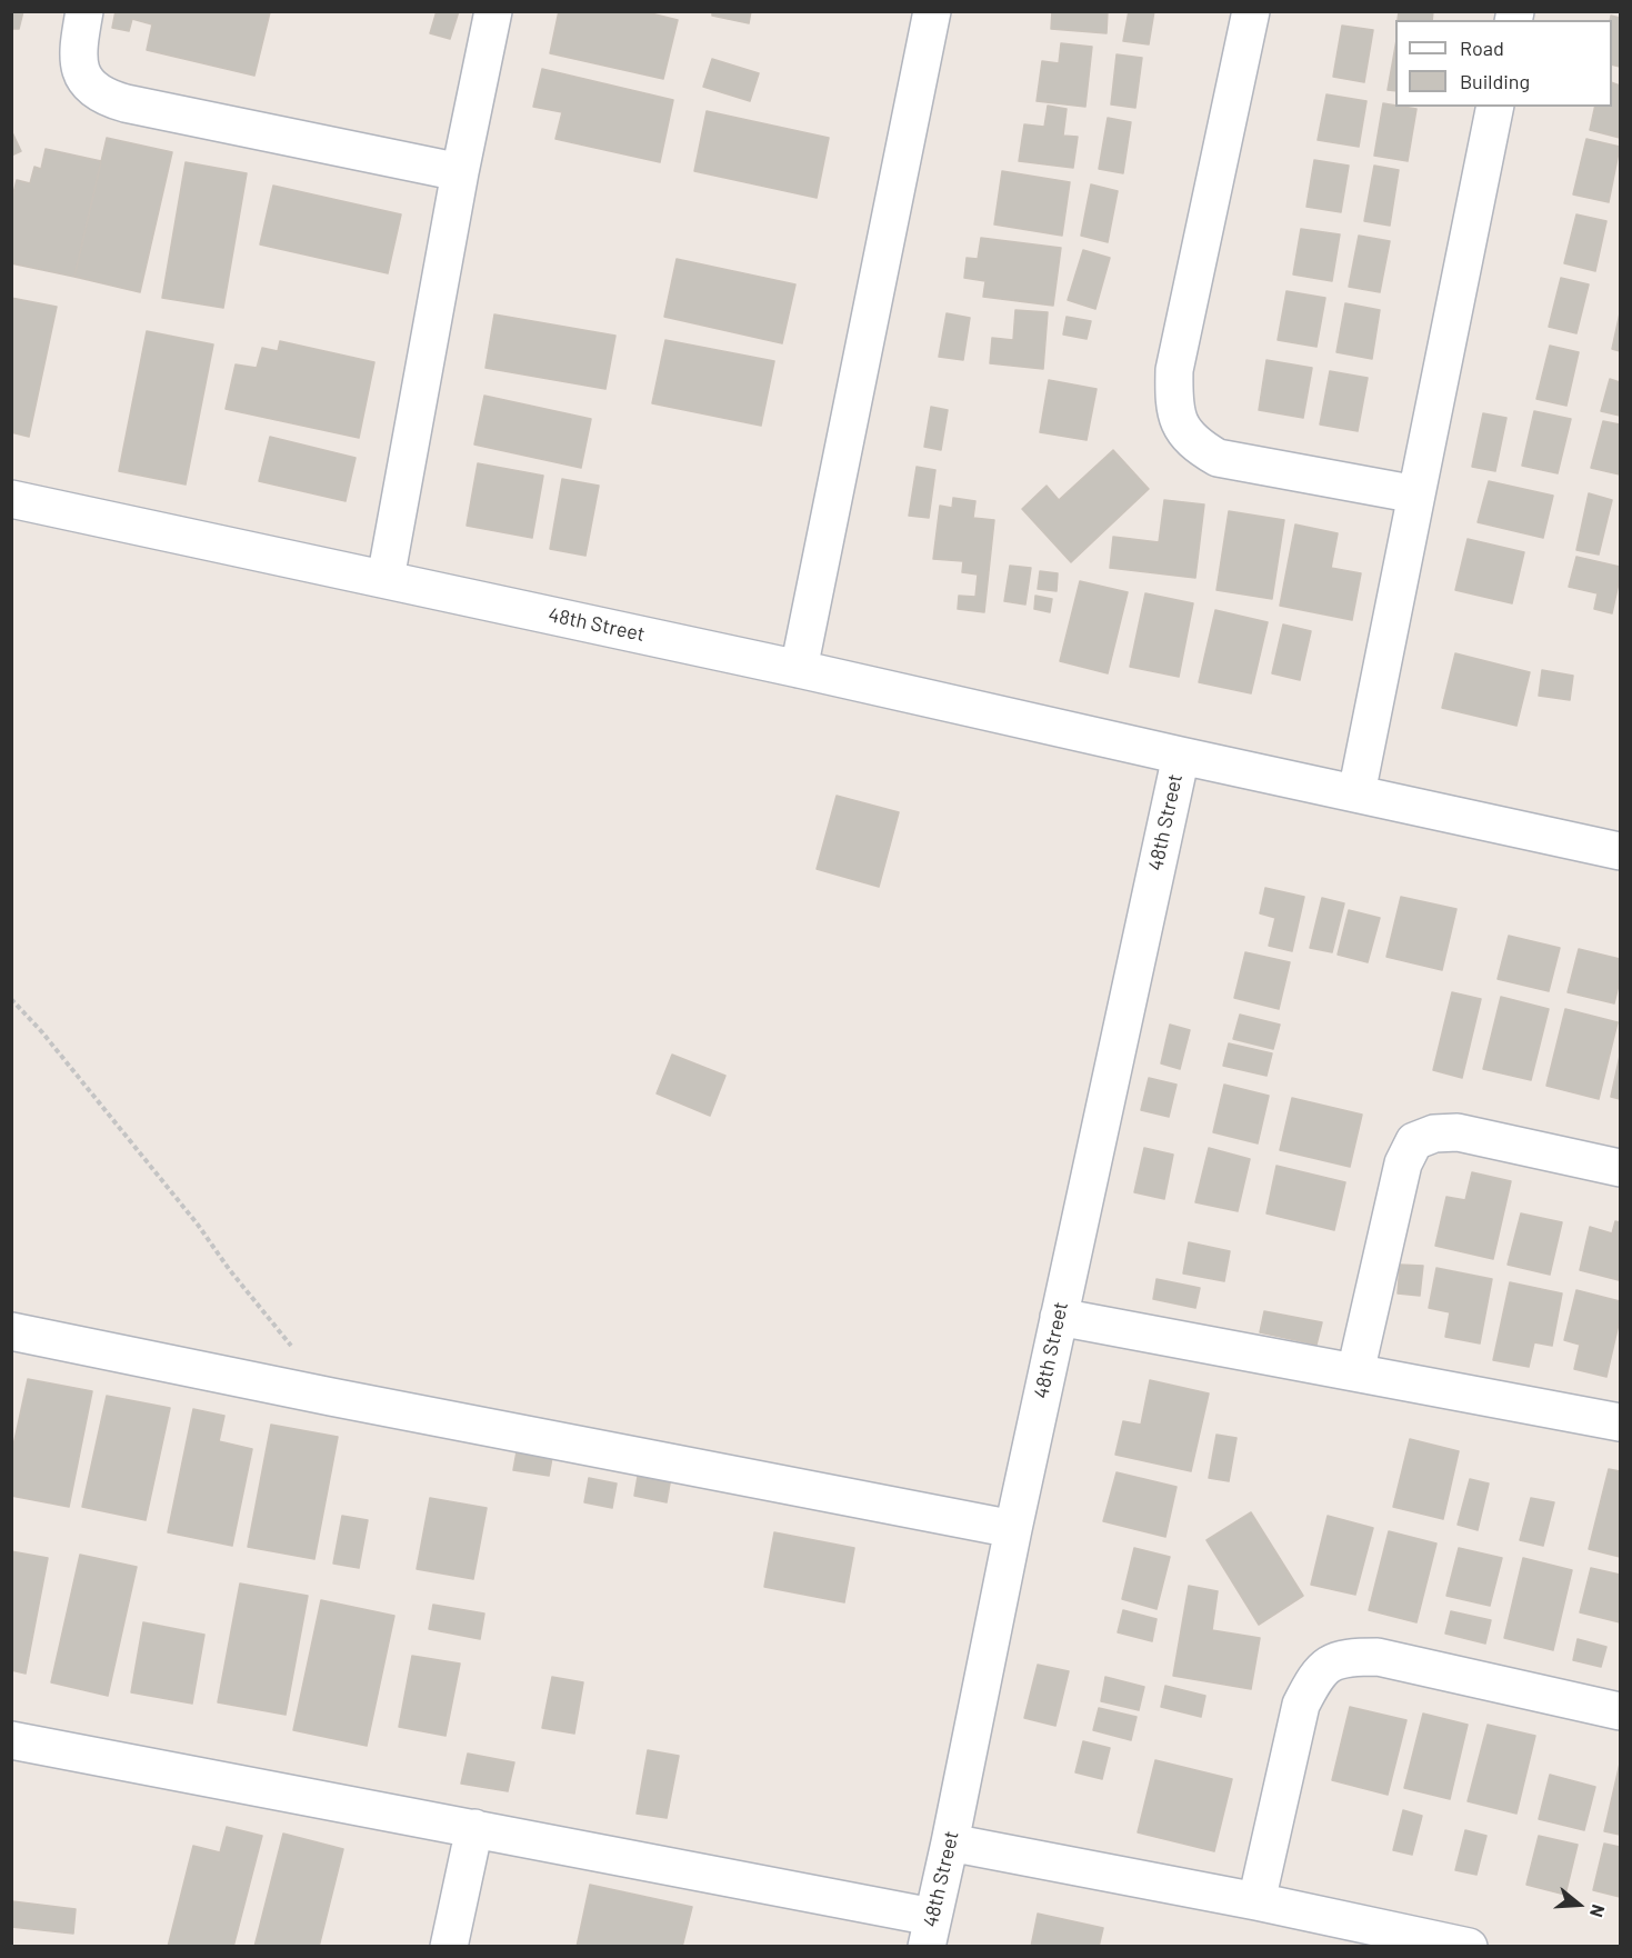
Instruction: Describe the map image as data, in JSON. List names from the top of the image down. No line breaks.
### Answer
{"streets":{"street":["48th Street"]},"legend":["Road","Building"],"north":"right"}
